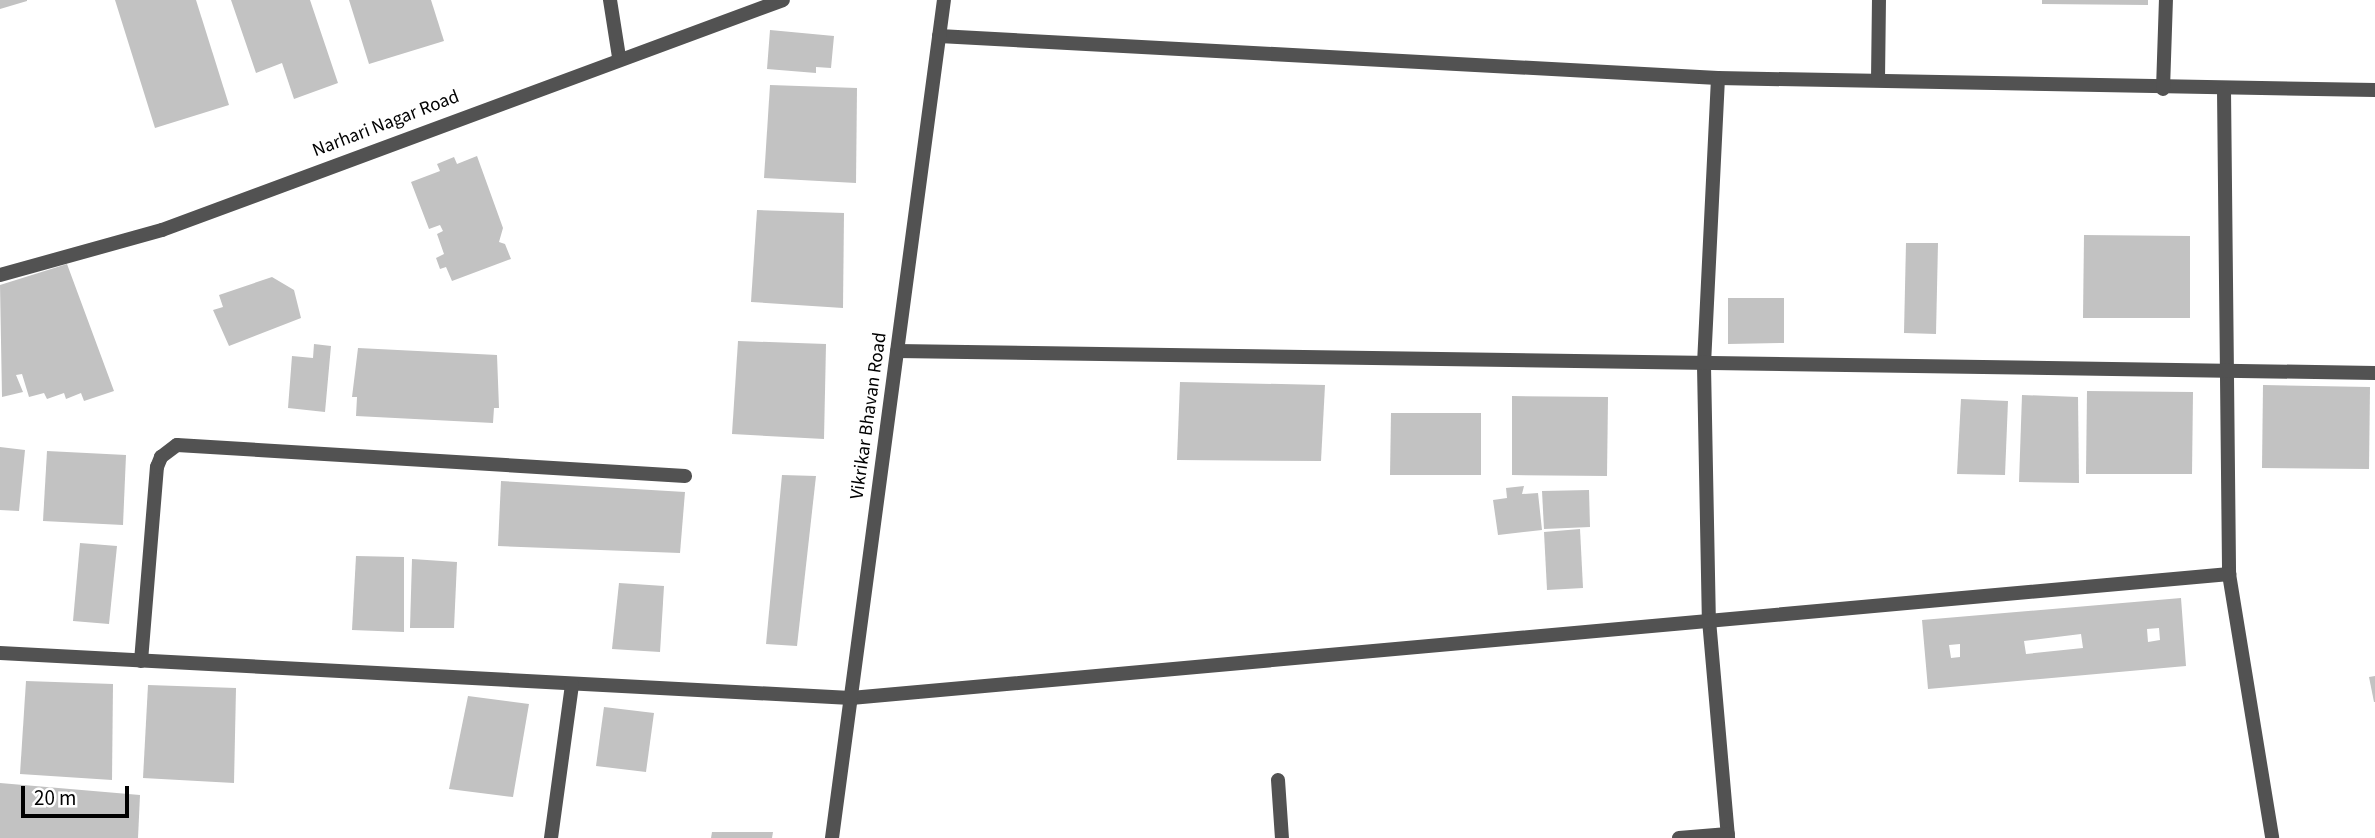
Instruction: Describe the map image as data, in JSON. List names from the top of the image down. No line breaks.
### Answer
{"streets":{"street":["Narhari Nagar Road","Vikrikar Bhavan Road"]},"scale_bar":"20 m"}
